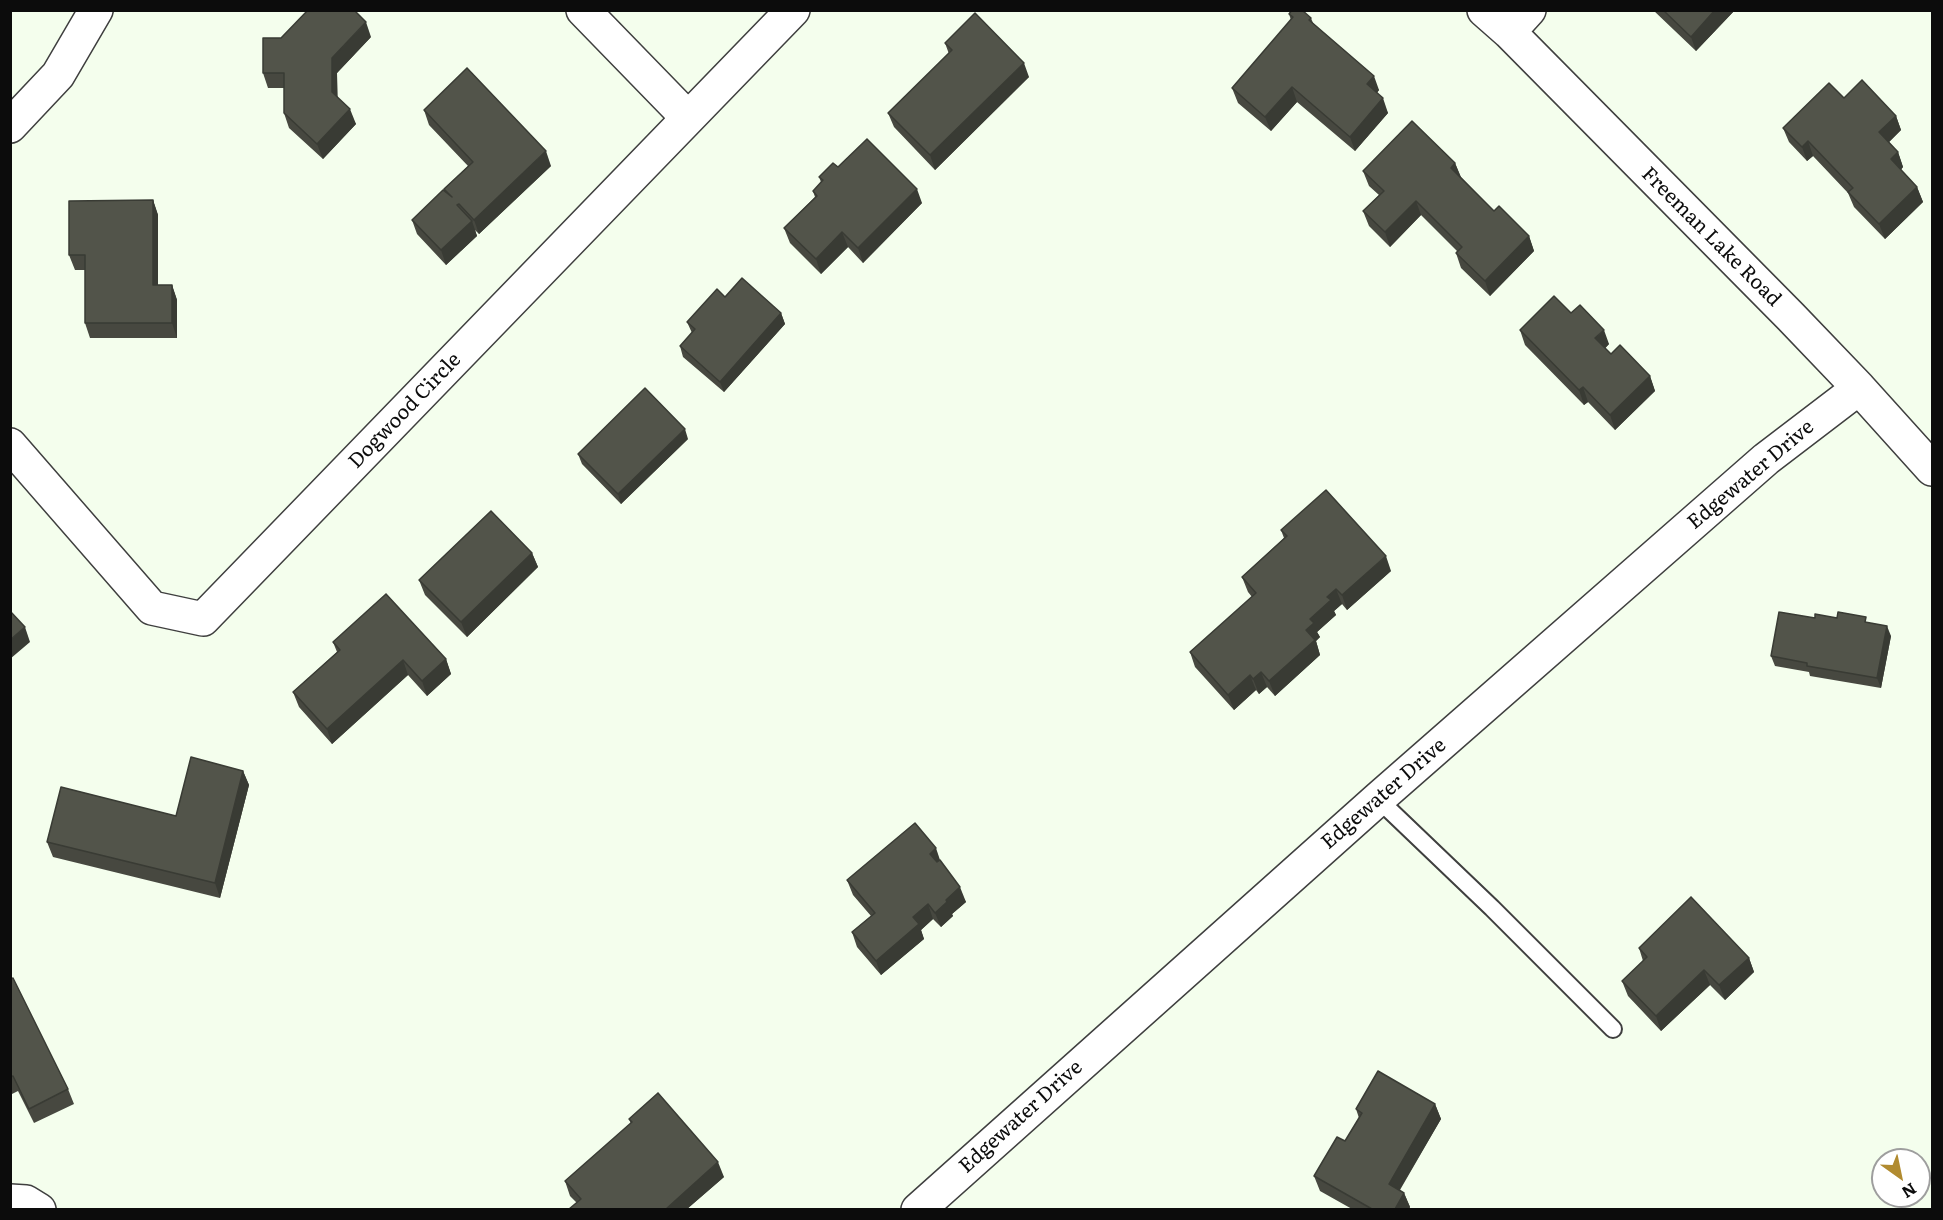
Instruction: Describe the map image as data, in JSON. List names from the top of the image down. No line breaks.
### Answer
{"streets":{"street":["Freeman Lake Road","Dogwood Circle","Edgewater Drive"]},"crossings":[["Freeman Lake Road","Edgewater Drive"]],"north":"bottom right"}
